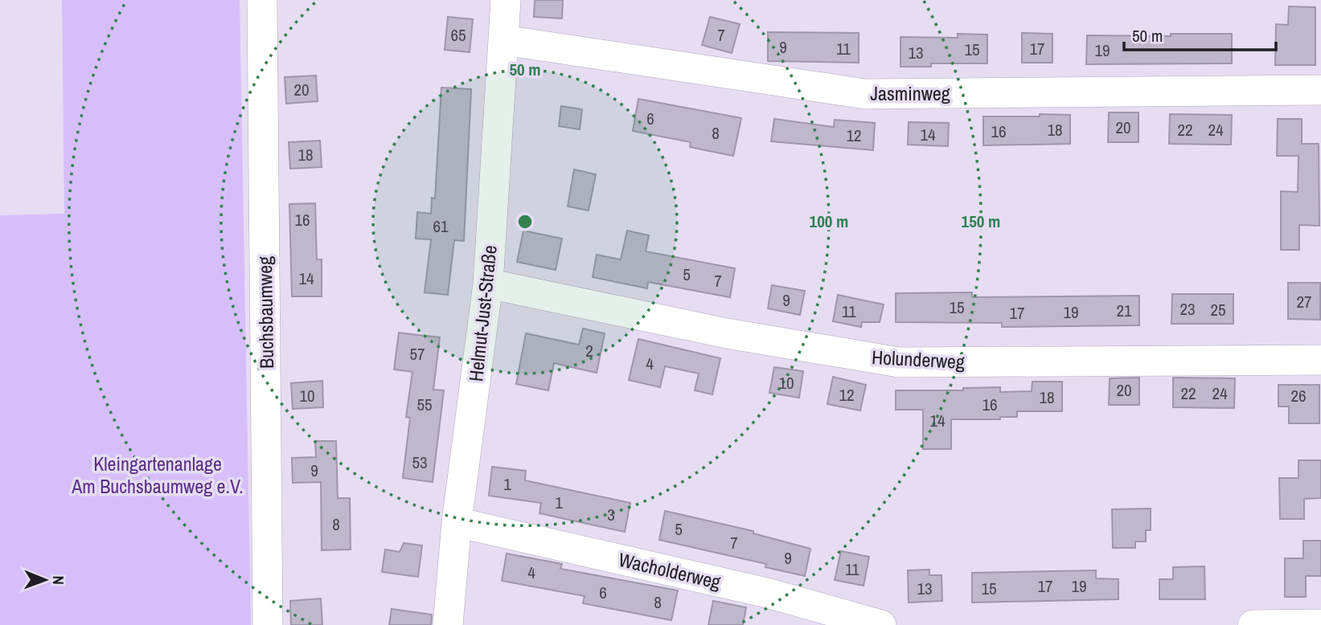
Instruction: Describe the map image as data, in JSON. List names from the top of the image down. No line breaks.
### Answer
{"streets":{"street":["Jasminweg","Buchsbaumweg","Helmut-Just-Straße","Holunderweg","Wacholderweg"]},"crossings":[["Jasminweg","Helmut-Just-Straße"],["Helmut-Just-Straße","Holunderweg"],["Helmut-Just-Straße","Wacholderweg"]],"parks":["Kleingartenanlage Am Buchsbaumweg e.V."],"house_numbers":["65","7","9","11","17","15","19","13","20","6","20","18","22","24","16","8","14","12","18","16","61","5","14","7","9","27","15","23","25","21","11","19","17","2","57","4","10","20","22","24","12","10","26","18","55","16","14","53","9","1","1","3","8","5","7","9","11","4","17","19","13","15","6","8"],"scale_bar":"50 m","north":"right","rings":["50 m","100 m","150 m"]}
